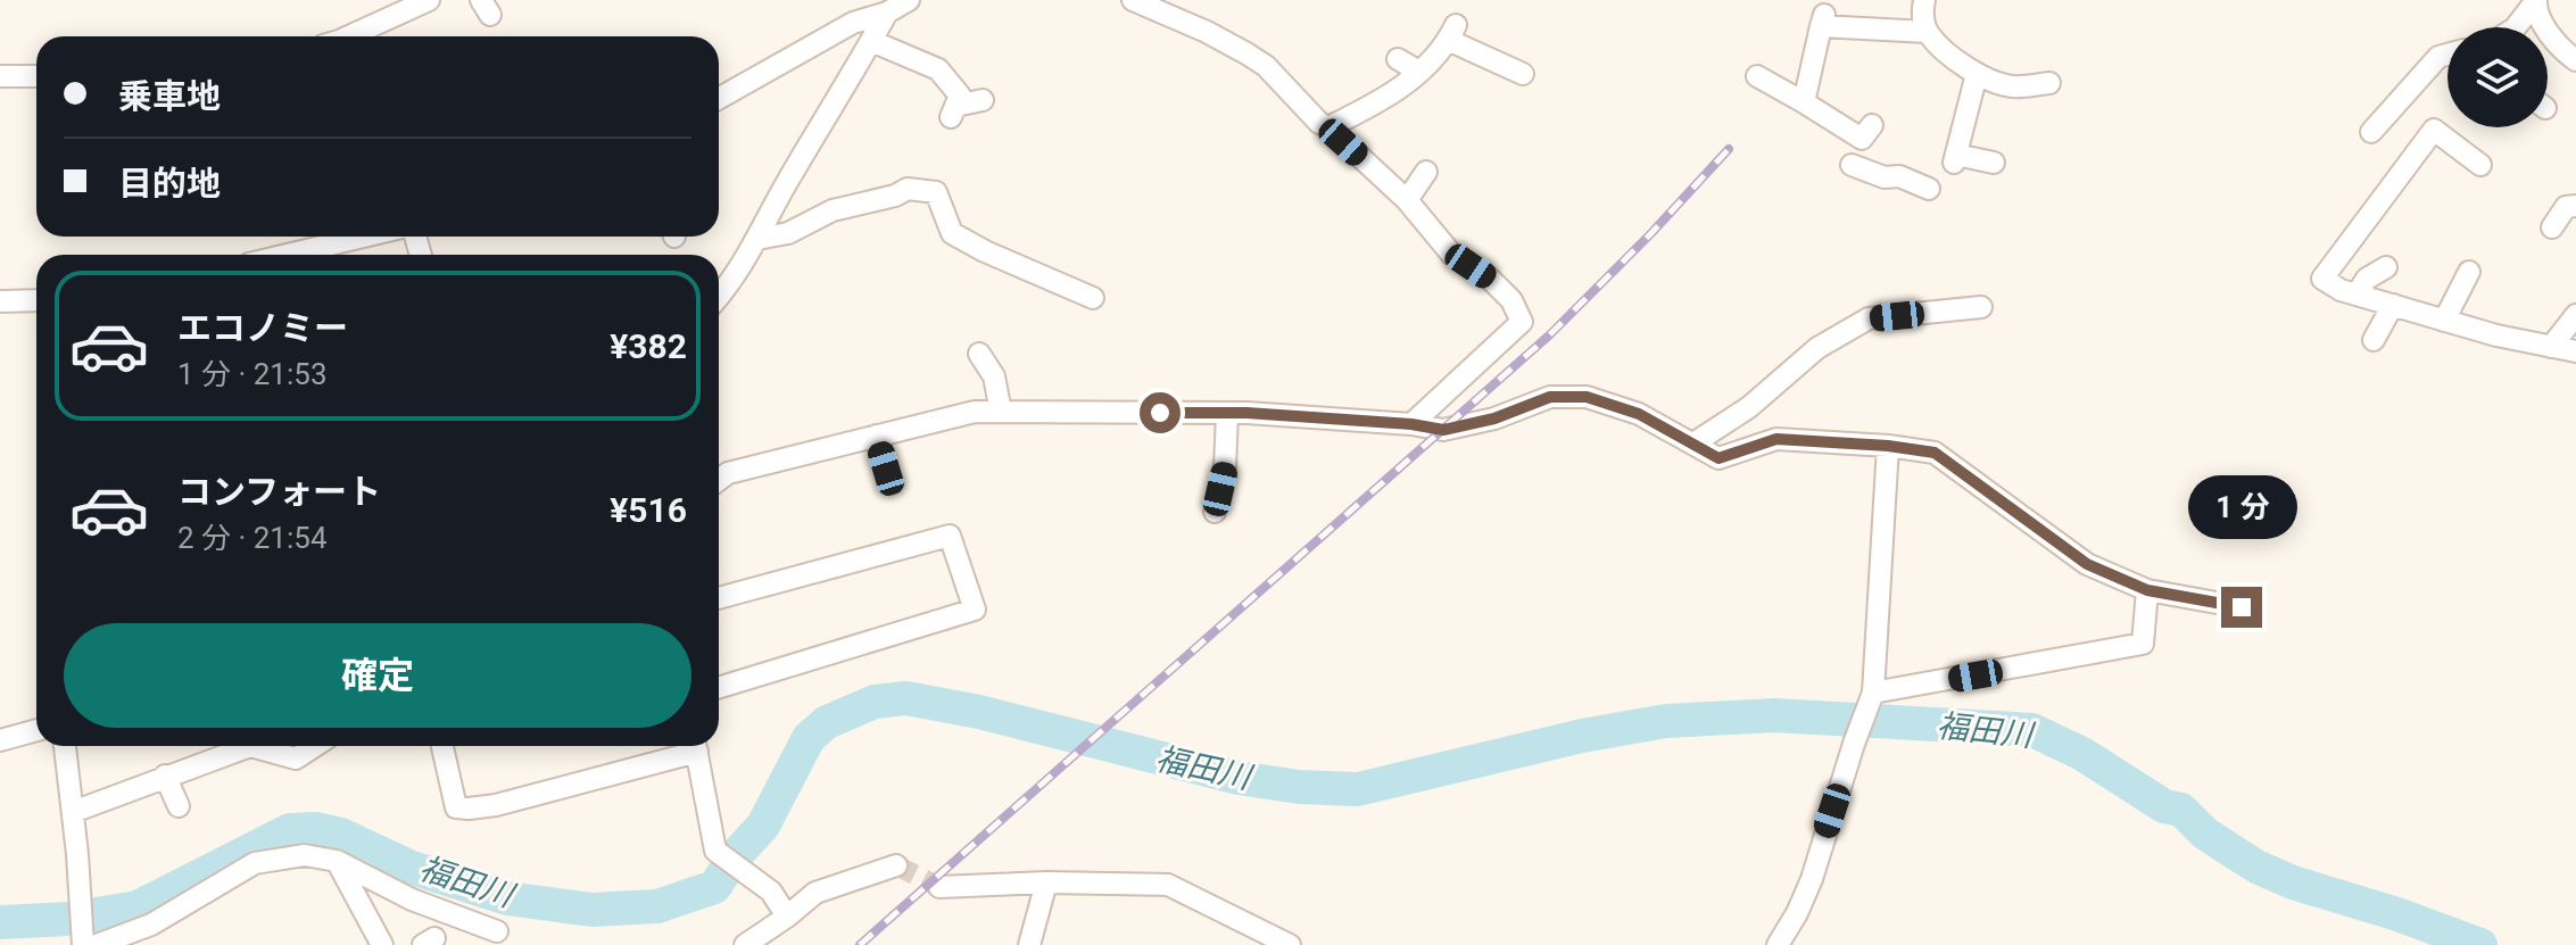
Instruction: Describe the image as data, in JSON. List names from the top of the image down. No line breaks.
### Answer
{"water":["福田川"],"page":{"banner":["乗車地","目的地"],"list":[{"name":"エコノミー","note":"1 分 · 21:53","value":"¥382"},{"name":"コンフォート","note":"2 分 · 21:54","value":"¥516"}],"bubble":"1 分","buttons":"確定"}}
